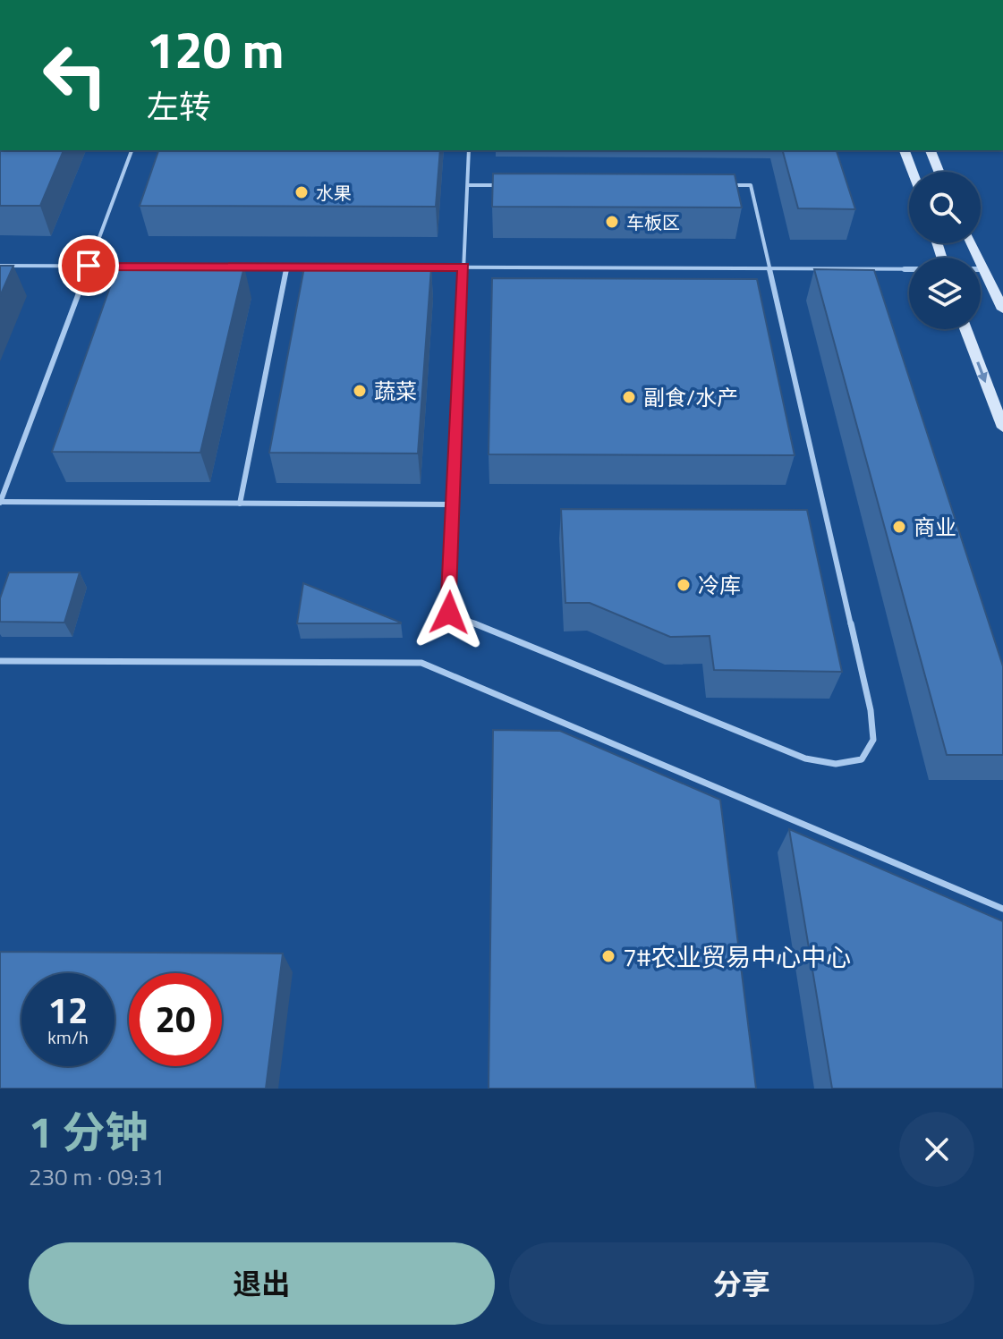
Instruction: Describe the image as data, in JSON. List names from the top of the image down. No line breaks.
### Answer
{"places":["水果","车板区","蔬菜","副食/水产","商业","冷库","7#农业贸易中心中心"],"page":{"turn":["120 m","左转"],"speed":"12 km/h","limit":"20","heading":["1 分钟","230 m · 09:31"],"buttons":["退出","分享"]}}
